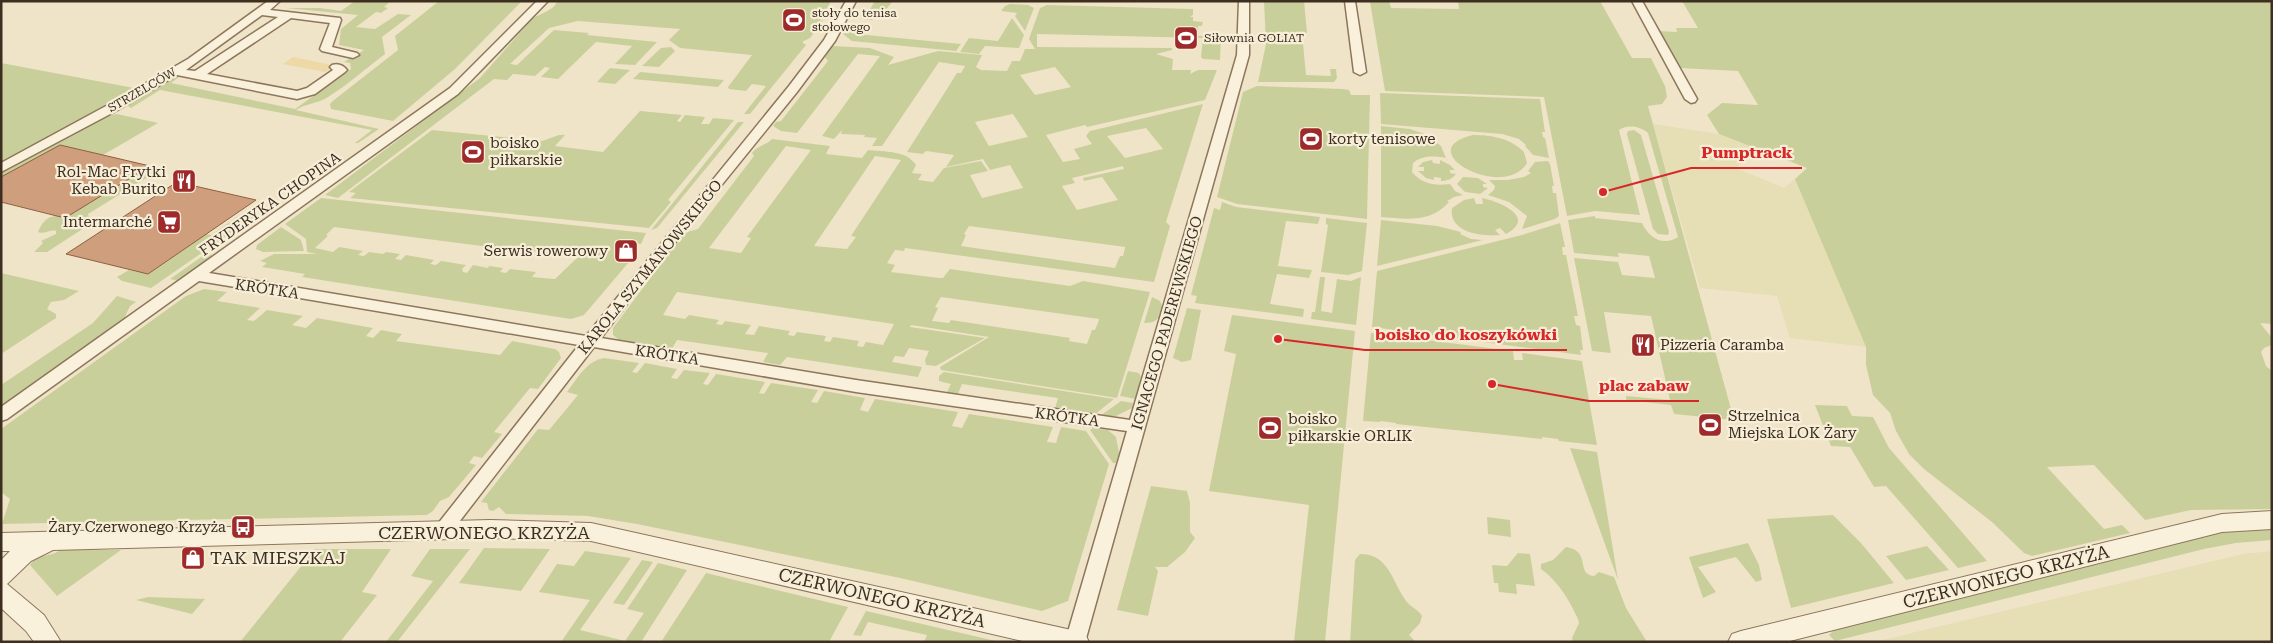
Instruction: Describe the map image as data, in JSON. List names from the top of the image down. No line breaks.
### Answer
{"streets":{"street":["STRZELCÓW","FRYDERYKA CHOPINA","KAROLA SZYMANOWSKIEGO","KRÓTKA","IGNACEGO PADEREWSKIEGO","CZERWONEGO KRZYŻA"]},"crossings":[["FRYDERYKA CHOPINA","KRÓTKA"],["KAROLA SZYMANOWSKIEGO","KRÓTKA"],["KAROLA SZYMANOWSKIEGO","CZERWONEGO KRZYŻA"],["KRÓTKA","IGNACEGO PADEREWSKIEGO"],["IGNACEGO PADEREWSKIEGO","CZERWONEGO KRZYŻA"]],"places":{"sports":["stoły do tenisa stołowego","Siłownia GOLIAT","korty tenisowe","boisko piłkarskie","Strzelnica Miejska LOK Żary","boisko piłkarskie ORLIK"],"restaurant":["Rol-Mac Frytki Kebab Burito","Pizzeria Caramba"],"other":["Pumptrack","boisko do koszykówki","plac zabaw"],"supermarket":["Intermarché"],"shop":["Serwis rowerowy","TAK MIESZKAJ"],"bus stop":["Żary Czerwonego Krzyża"]}}
